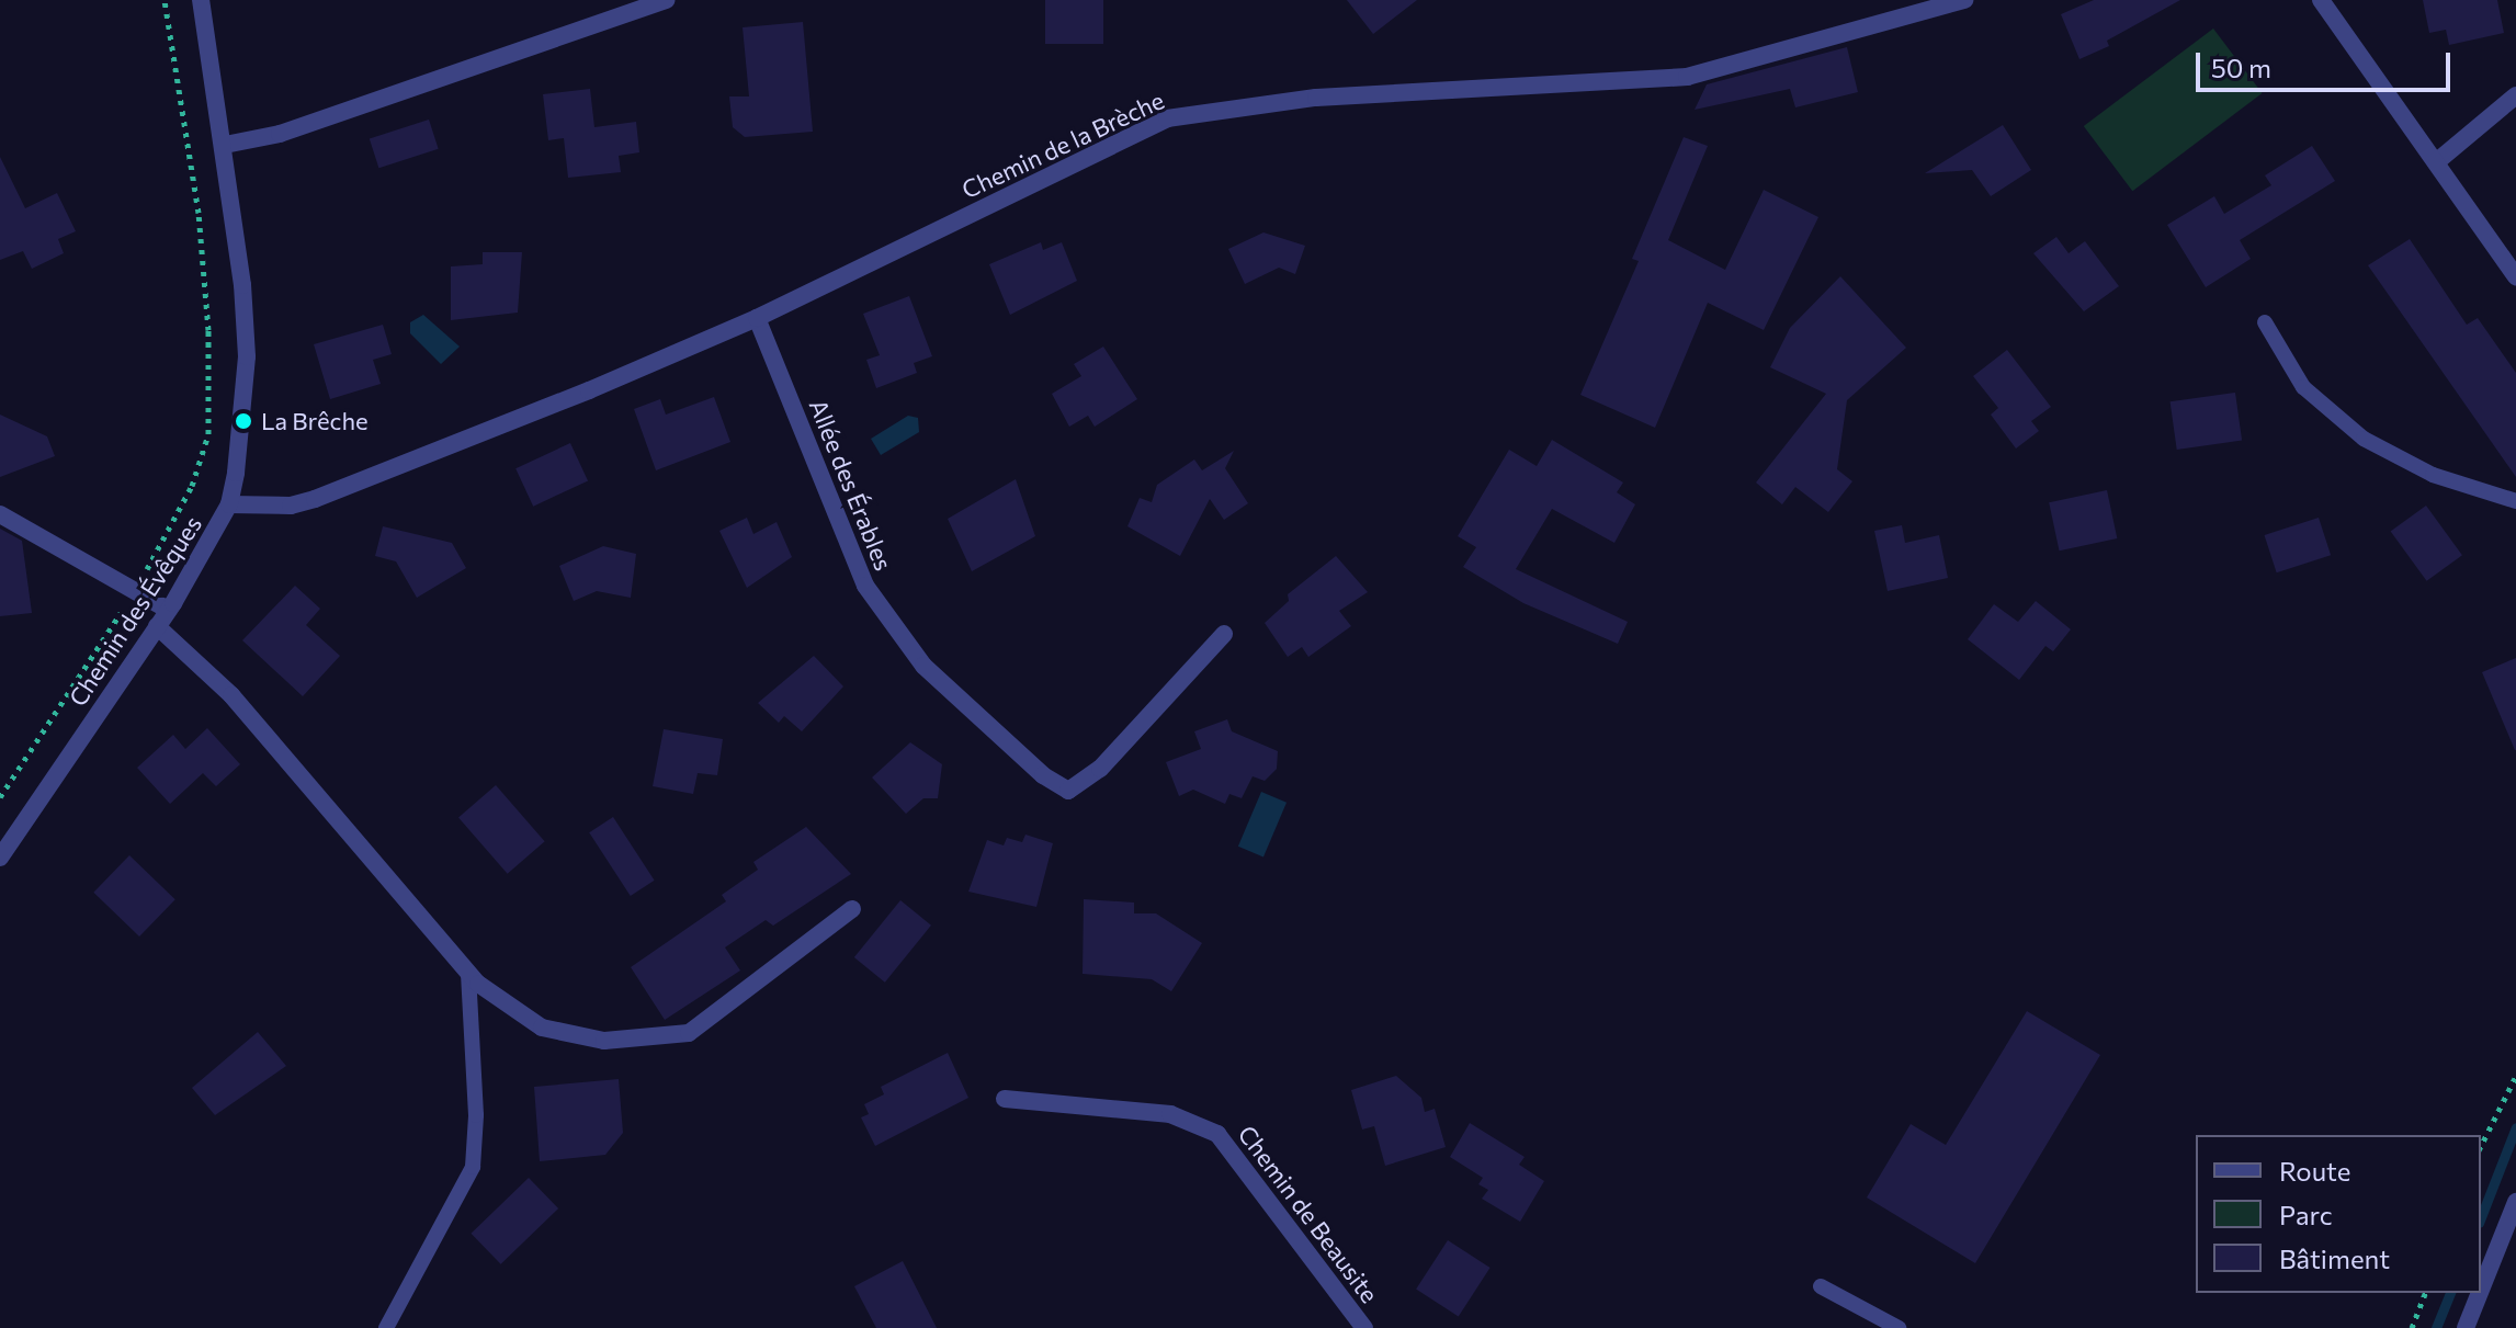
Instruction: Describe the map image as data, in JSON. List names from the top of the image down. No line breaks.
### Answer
{"streets":{"street":["Chemin de la Brèche","Allée des Érables","Chemin des Évêques","Chemin de Beausite"]},"crossings":[["Chemin de la Brèche","Allée des Érables"],["Chemin de la Brèche","Chemin des Évêques"]],"places":["La Brêche"],"legend":["Route","Parc","Bâtiment"],"scale_bar":"50 m"}
